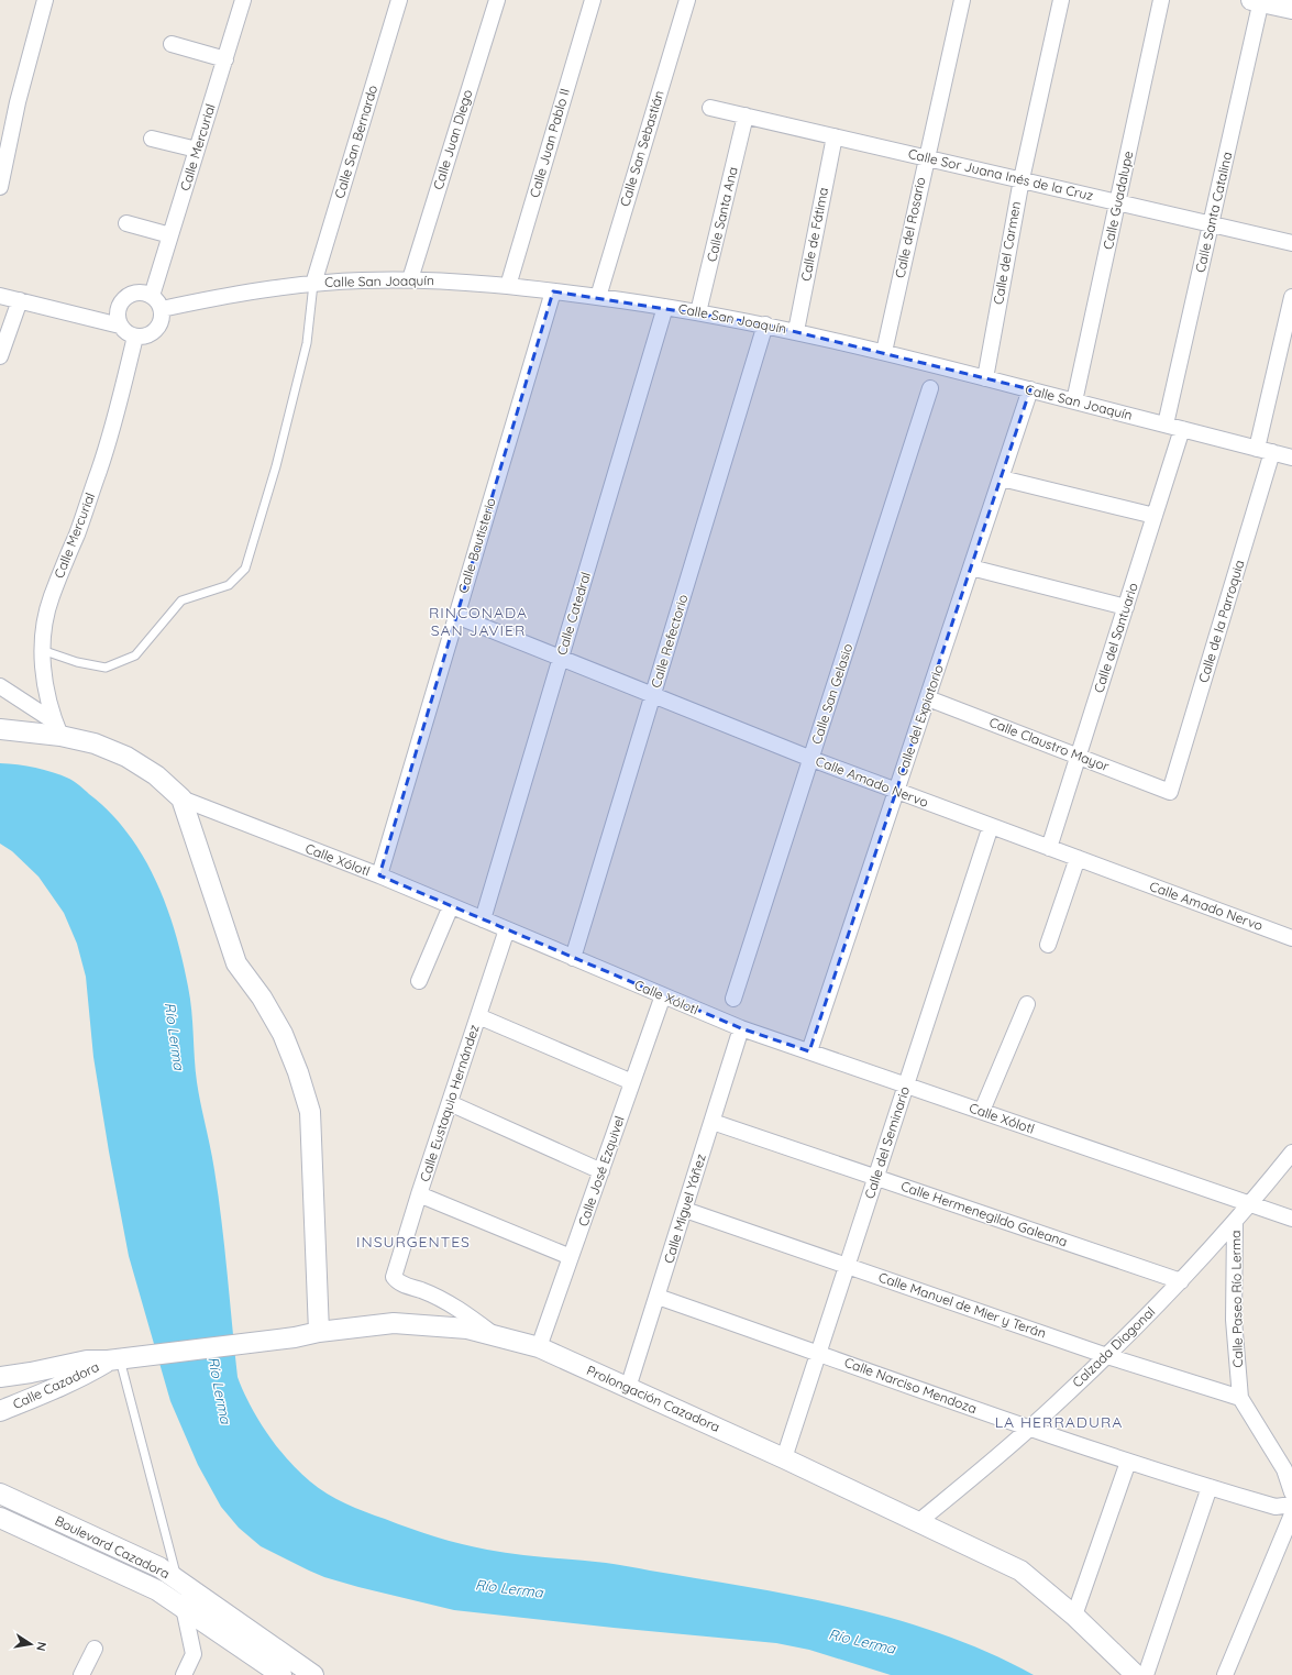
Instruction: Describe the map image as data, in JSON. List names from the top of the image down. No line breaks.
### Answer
{"streets":{"street":["Calle Juan Diego","Calle San Bernardo","Calle Juan Pablo II","Calle Mercurial","Calle San Sebastián","Calle Sor Juana Inés de la Cruz","Calle Guadalupe","Calle Santa Catalina","Calle Santa Ana","Calle del Rosario","Calle de Fátima","Calle del Carmen","Calle San Joaquín","Calle Bautisterio","Calle Catedral","Calle de la Parroquia","Calle del Santuario","Calle Refectorio","Calle San Gelasio","Calle del Expiatorio","Calle Claustro Mayor","Calle Amado Nervo","Calle Xólotl","Calle Eustaquio Hernández","Calle del Seminario","Calle José Ezquivel","Calle Miguel Yáñez","Calle Hermenegildo Galeana","Calle Paseo Río Lerma","Calle Manuel de Mier y Terán","Calzada Diagonal","Calle Cazadora","Calle Narciso Mendoza","Prolongación Cazadora","Boulevard Cazadora"]},"crossings":[["Calle Juan Diego","Calle San Joaquín"],["Calle San Bernardo","Calle San Joaquín"],["Calle Juan Pablo II","Calle San Joaquín"],["Calle Mercurial","Calle San Joaquín"],["Calle Mercurial","Calle Xólotl"],["Calle San Sebastián","Calle San Joaquín"],["Calle Sor Juana Inés de la Cruz","Calle Guadalupe"],["Calle Sor Juana Inés de la Cruz","Calle Santa Catalina"],["Calle Sor Juana Inés de la Cruz","Calle Santa Ana"],["Calle Sor Juana Inés de la Cruz","Calle del Rosario"],["Calle Sor Juana Inés de la Cruz","Calle de Fátima"],["Calle Sor Juana Inés de la Cruz","Calle del Carmen"],["Calle Guadalupe","Calle San Joaquín"],["Calle Santa Catalina","Calle San Joaquín"],["Calle Santa Ana","Calle San Joaquín"],["Calle del Rosario","Calle San Joaquín"],["Calle de Fátima","Calle San Joaquín"],["Calle del Carmen","Calle San Joaquín"],["Calle San Joaquín","Calle Bautisterio"],["Calle San Joaquín","Calle Catedral"],["Calle San Joaquín","Calle de la Parroquia"],["Calle San Joaquín","Calle del Santuario"],["Calle San Joaquín","Calle Refectorio"],["Calle San Joaquín","Calle del Expiatorio"],["Calle Bautisterio","Calle Amado Nervo"],["Calle Bautisterio","Calle Xólotl"],["Calle Catedral","Calle Amado Nervo"],["Calle Catedral","Calle Xólotl"],["Calle de la Parroquia","Calle Claustro Mayor"],["Calle del Santuario","Calle Claustro Mayor"],["Calle del Santuario","Calle Amado Nervo"],["Calle Refectorio","Calle Amado Nervo"],["Calle Refectorio","Calle Xólotl"],["Calle San Gelasio","Calle Amado Nervo"],["Calle del Expiatorio","Calle Claustro Mayor"],["Calle del Expiatorio","Calle Amado Nervo"],["Calle del Expiatorio","Calle Xólotl"],["Calle Amado Nervo","Calle del Seminario"],["Calle Xólotl","Calle Eustaquio Hernández"],["Calle Xólotl","Calle del Seminario"],["Calle Xólotl","Calle José Ezquivel"],["Calle Xólotl","Calle Miguel Yáñez"],["Calle Xólotl","Calzada Diagonal"],["Calle Eustaquio Hernández","Prolongación Cazadora"],["Calle del Seminario","Calle Hermenegildo Galeana"],["Calle del Seminario","Calle Manuel de Mier y Terán"],["Calle del Seminario","Calle Narciso Mendoza"],["Calle del Seminario","Prolongación Cazadora"],["Calle José Ezquivel","Prolongación Cazadora"],["Calle Miguel Yáñez","Calle Hermenegildo Galeana"],["Calle Miguel Yáñez","Calle Manuel de Mier y Terán"],["Calle Miguel Yáñez","Calle Narciso Mendoza"],["Calle Miguel Yáñez","Prolongación Cazadora"],["Calle Hermenegildo Galeana","Calzada Diagonal"],["Calle Paseo Río Lerma","Calle Manuel de Mier y Terán"],["Calle Paseo Río Lerma","Calzada Diagonal"],["Calle Manuel de Mier y Terán","Calzada Diagonal"],["Calzada Diagonal","Calle Narciso Mendoza"],["Calzada Diagonal","Prolongación Cazadora"],["Calle Cazadora","Prolongación Cazadora"]],"districts":["RINCONADA SAN JAVIER","INSURGENTES","LA HERRADURA"],"water":["Río Lerma"],"north":"right"}
